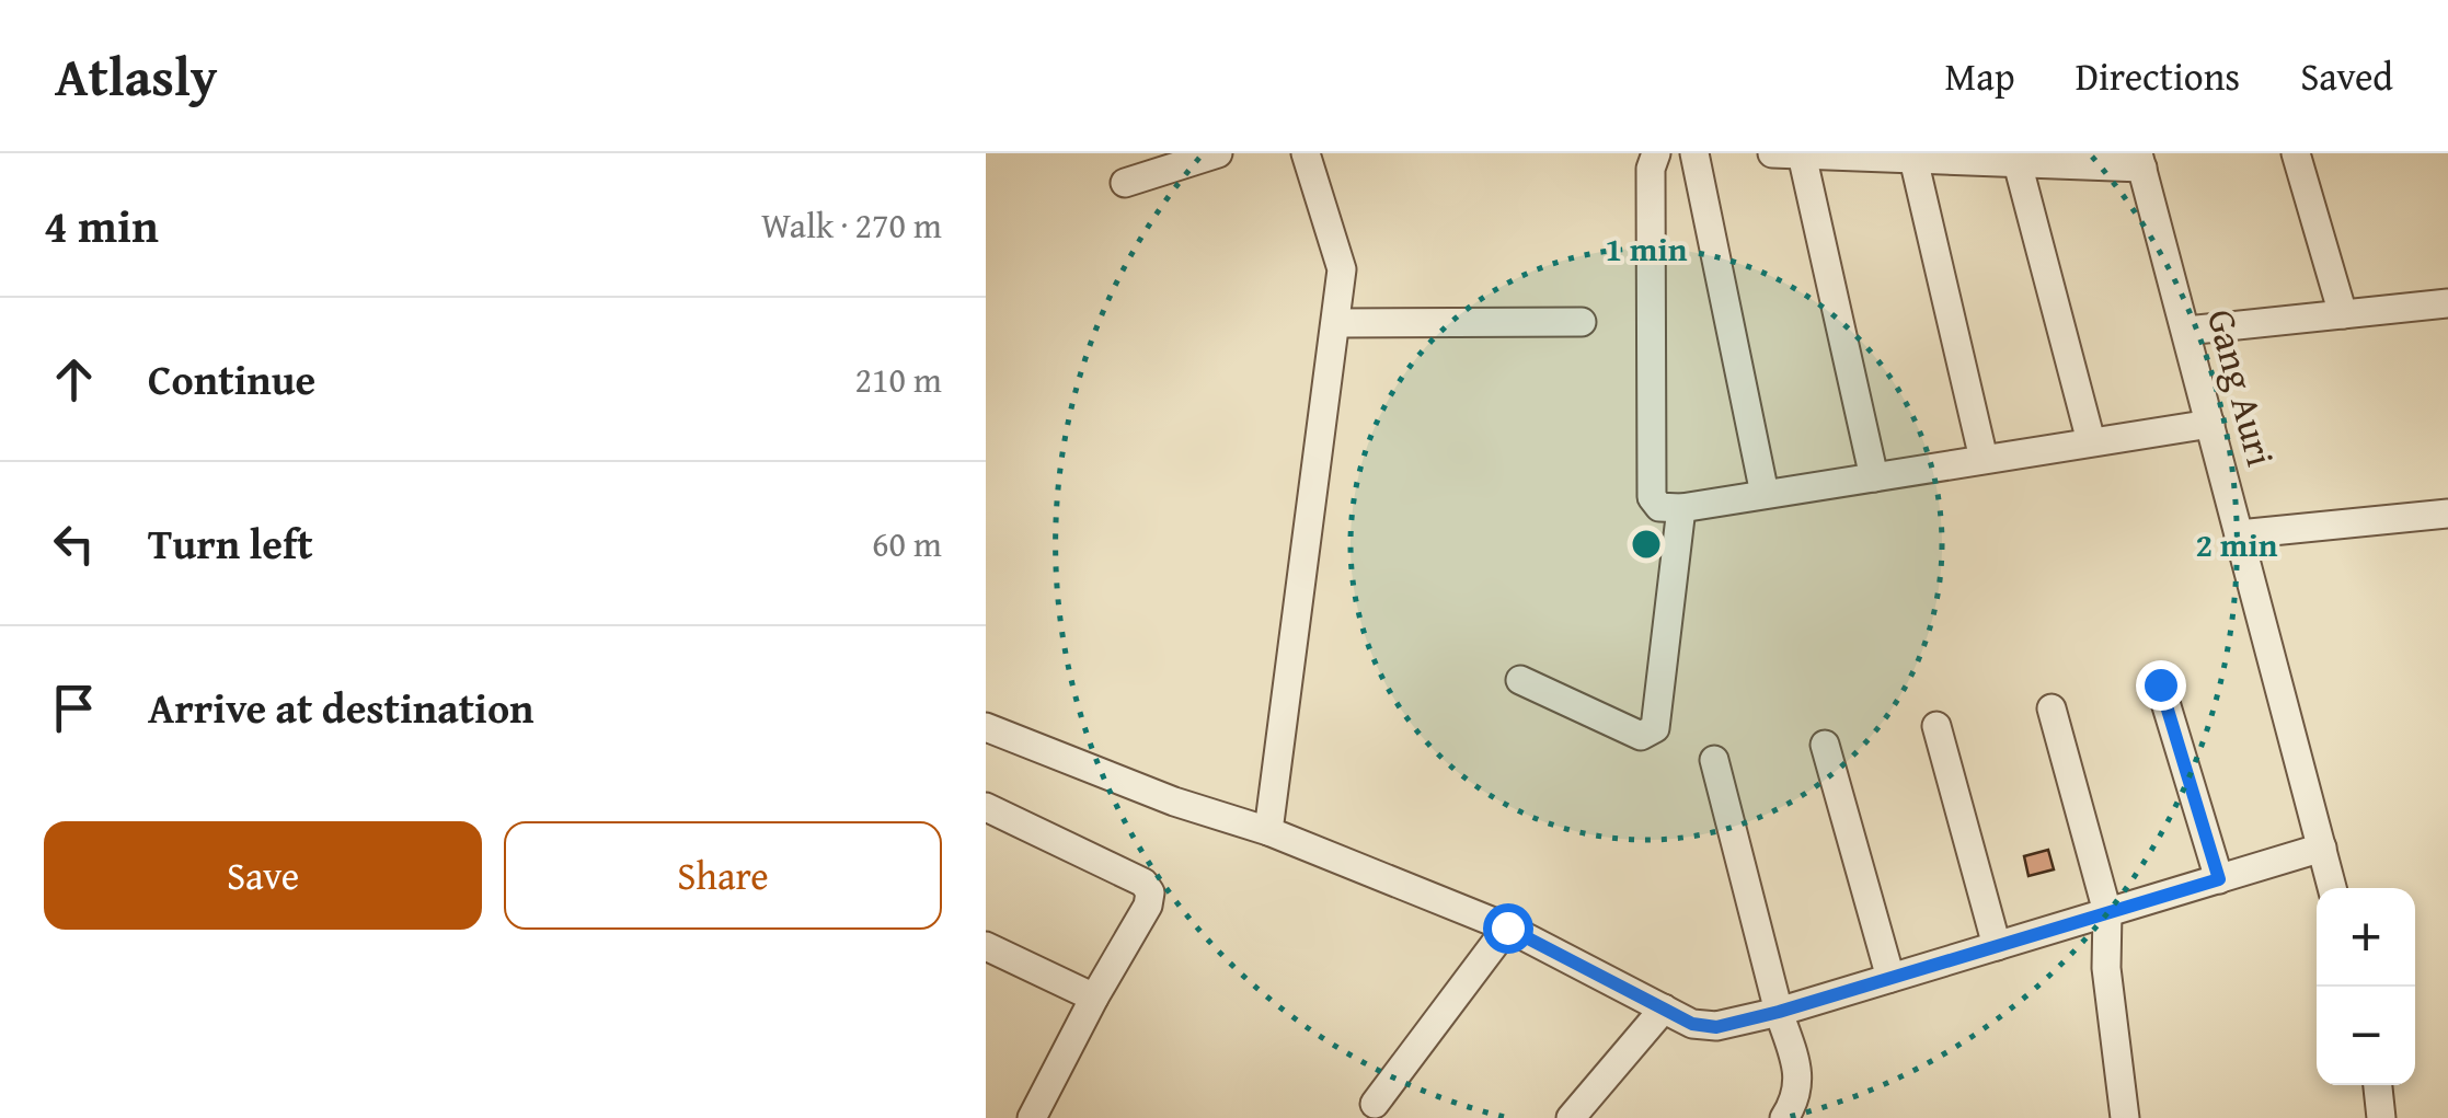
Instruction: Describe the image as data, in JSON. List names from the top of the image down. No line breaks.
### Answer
{"streets":{"street":["Gang Auri"]},"page":{"header":"Atlasly","nav":["Map","Directions","Saved"],"heading":["4 min","Walk · 270 m"],"list":[["Continue","210 m"],["Turn left","60 m"],"Arrive at destination"],"buttons":["Save","Share"],"map_buttons":["+","−"]},"rings":["1 min","2 min"]}
